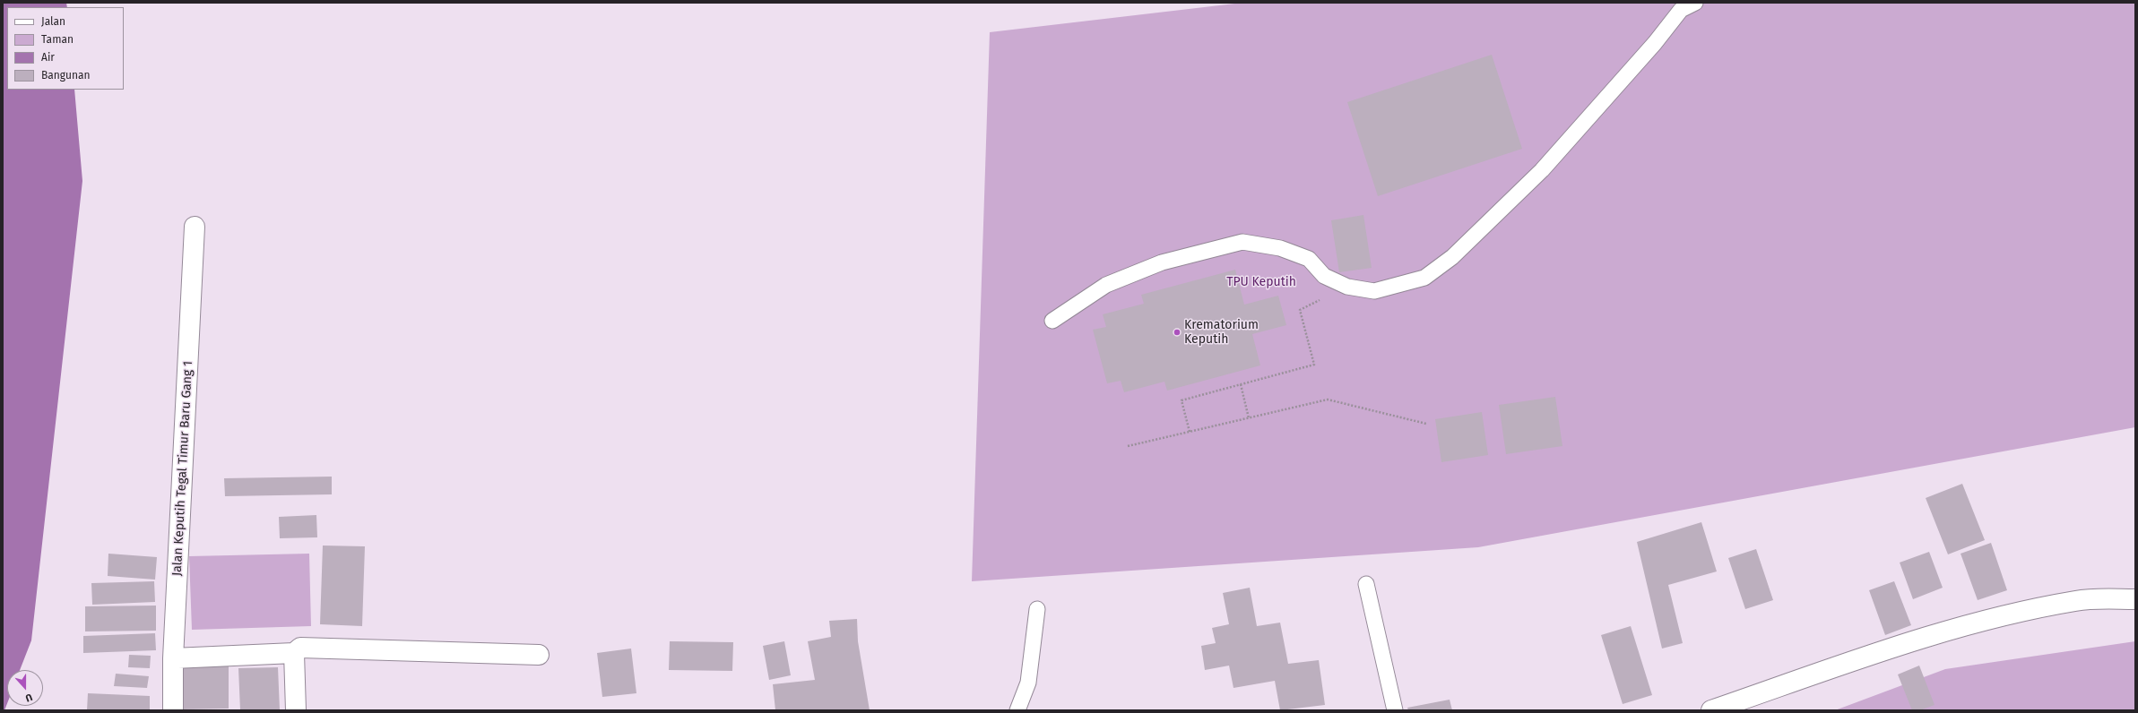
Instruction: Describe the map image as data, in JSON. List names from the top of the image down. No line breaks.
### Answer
{"streets":{"street":["Jalan Keputih Tegal Timur Baru Gang 1"]},"parks":["TPU Keputih"],"places":["Krematorium Keputih"],"legend":["Jalan","Taman","Air","Bangunan"],"north":"bottom"}
